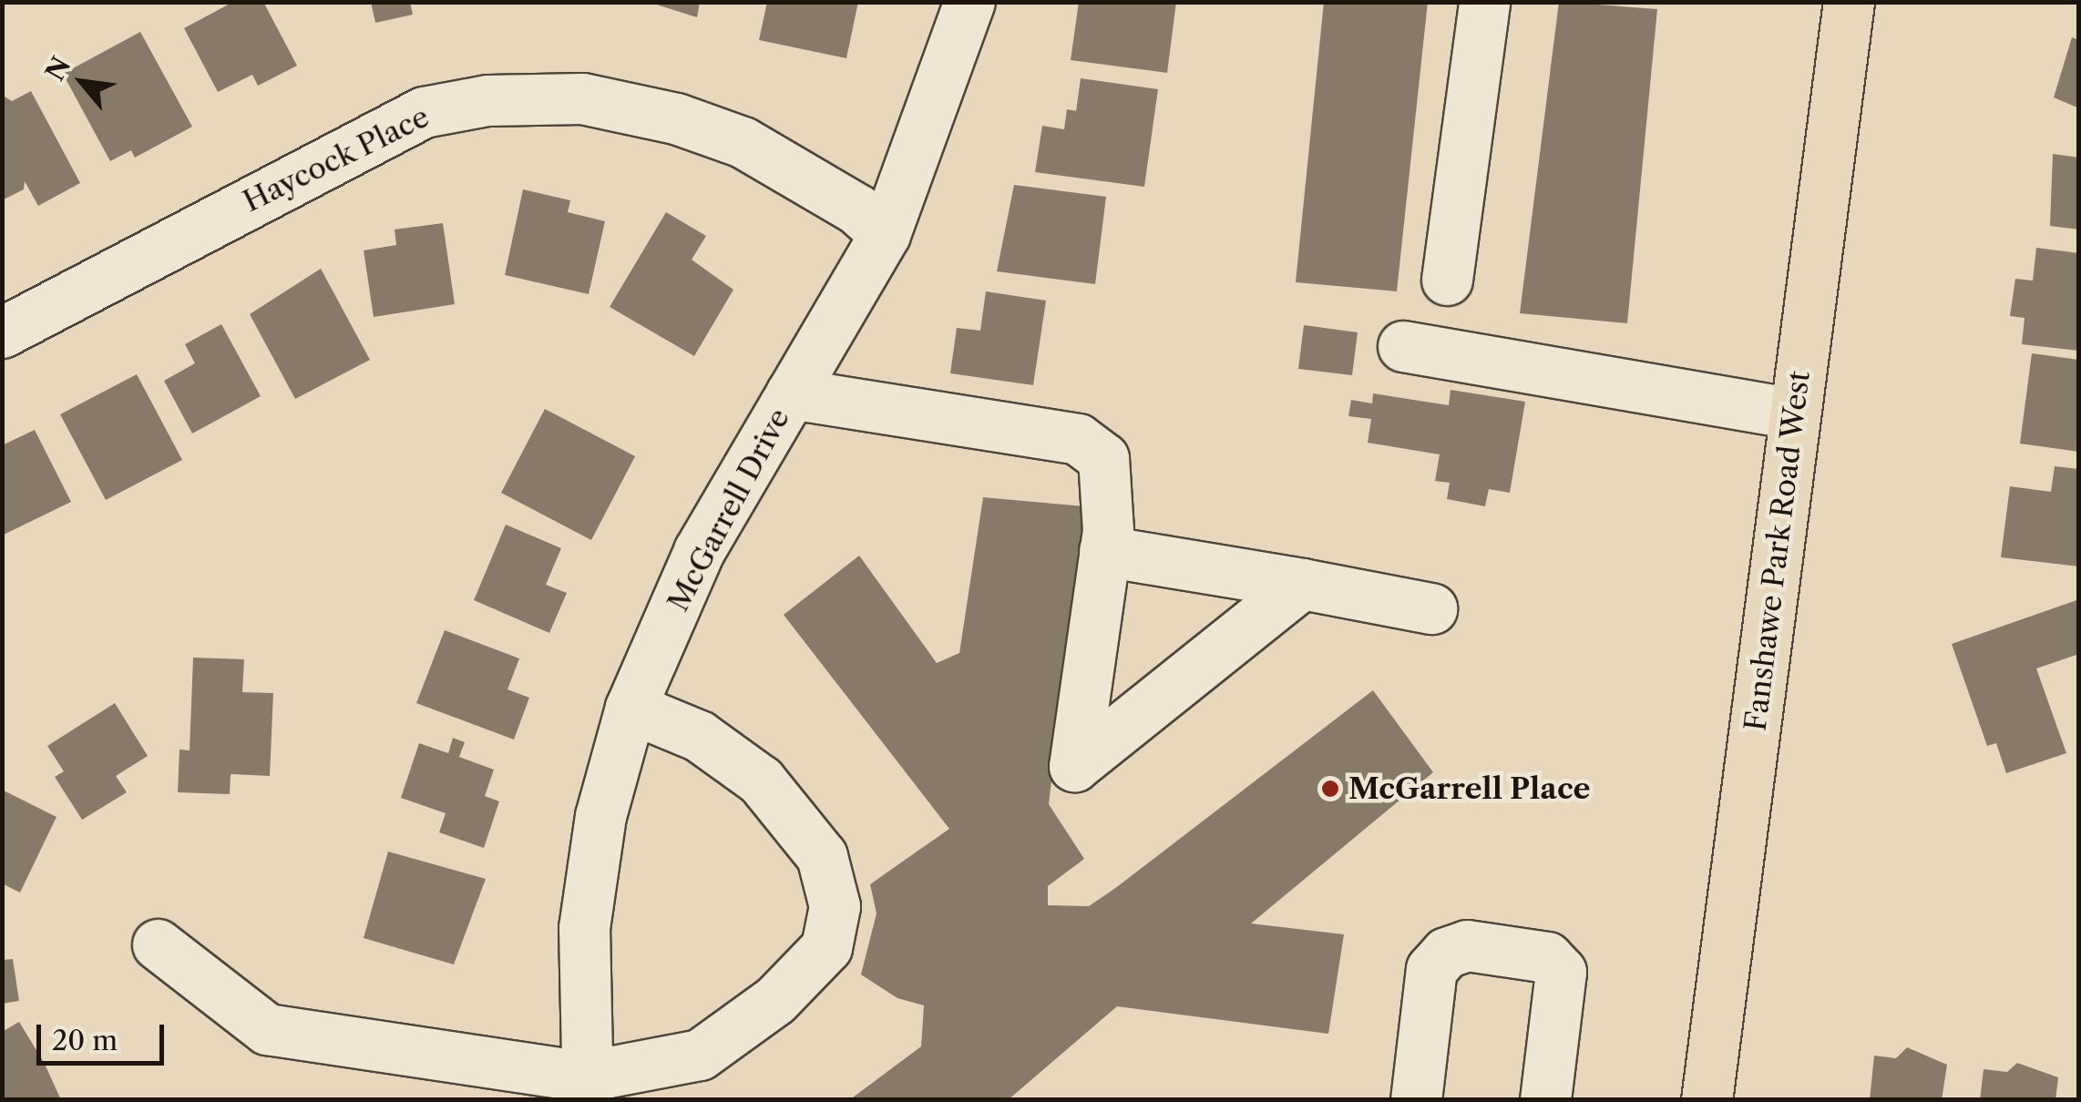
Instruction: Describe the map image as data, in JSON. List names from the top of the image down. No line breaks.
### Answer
{"streets":{"main road":["Fanshawe Park Road West"],"street":["Haycock Place","McGarrell Drive"]},"crossings":[["Haycock Place","McGarrell Drive"]],"places":["McGarrell Place"],"scale_bar":"20 m","north":"top left"}
